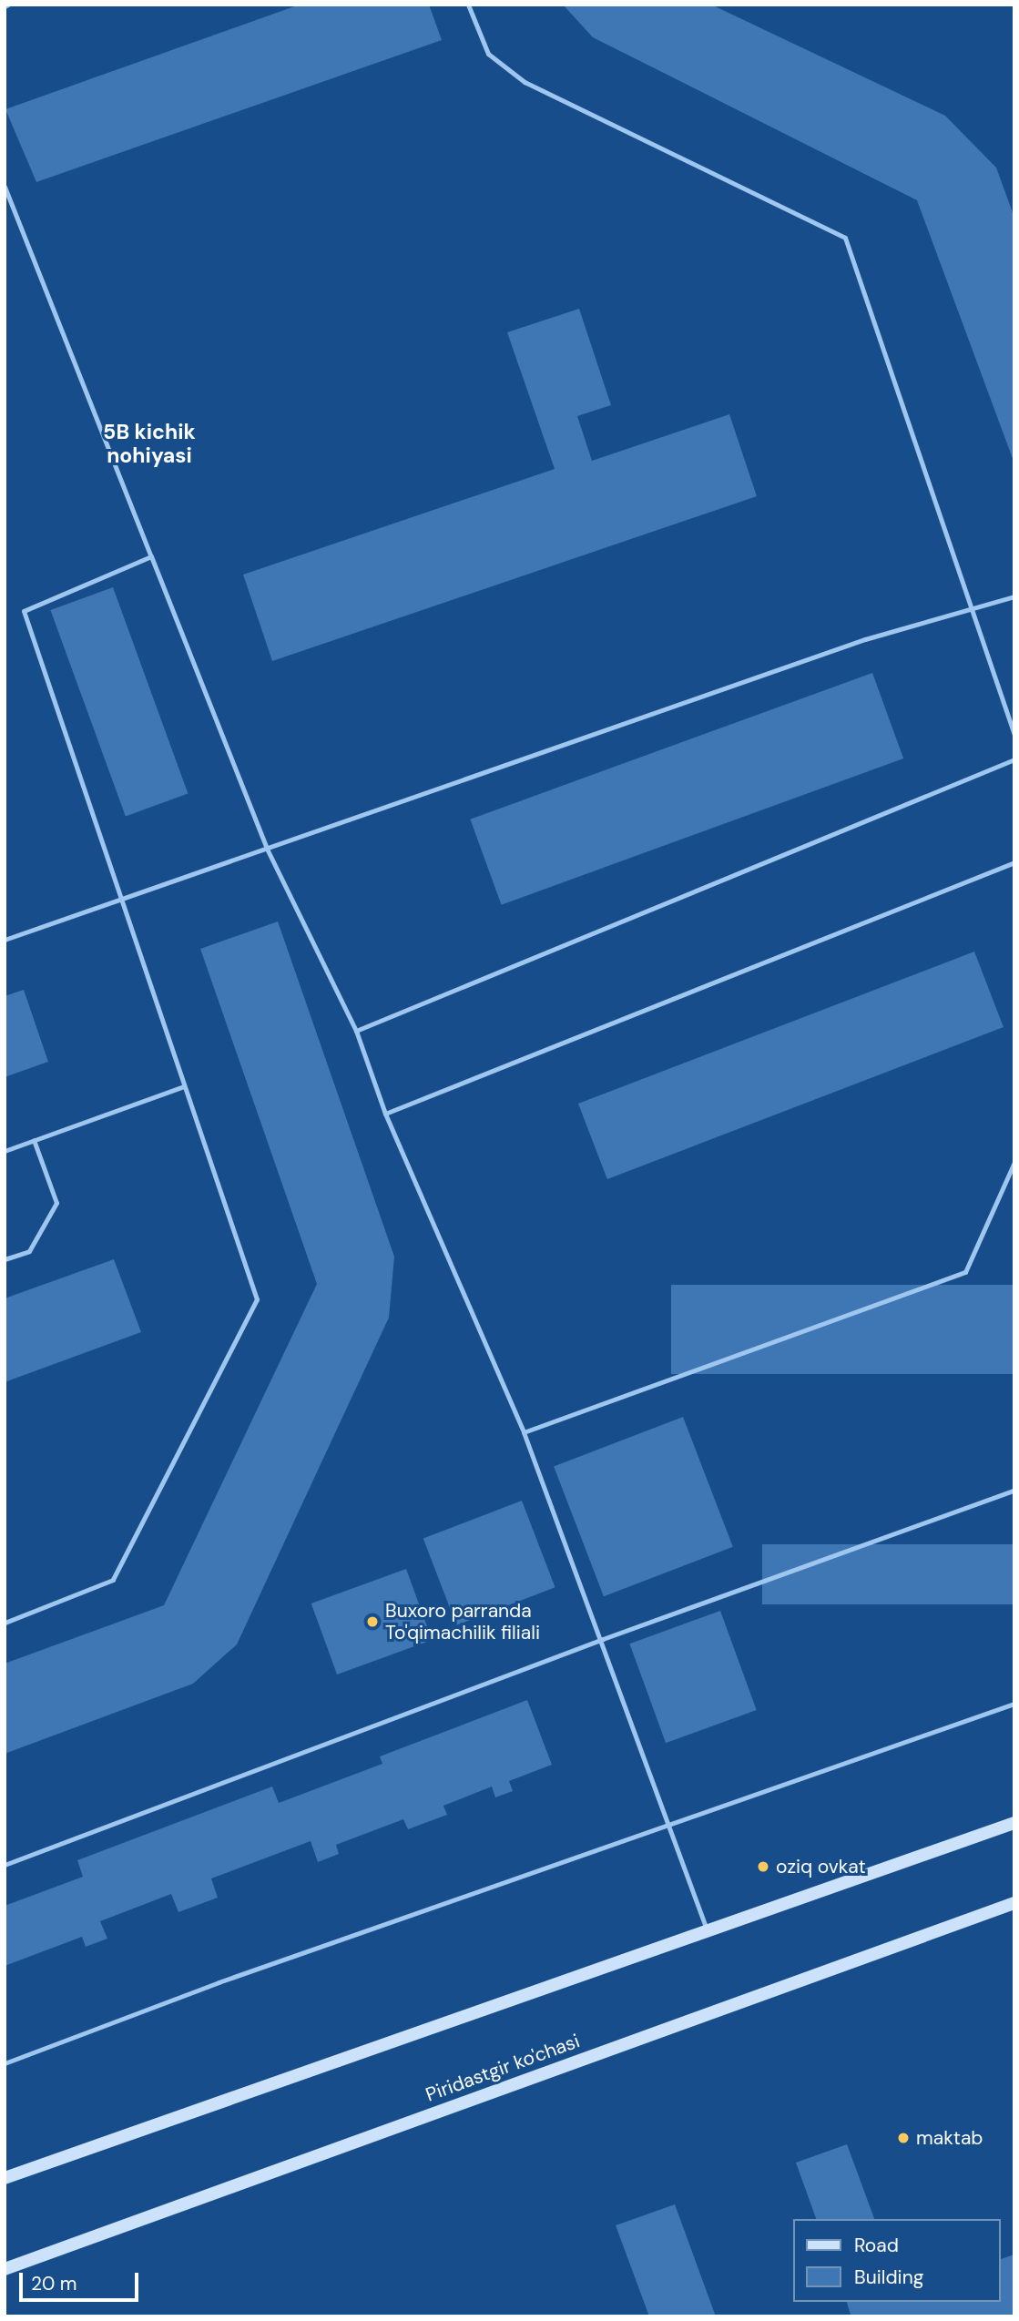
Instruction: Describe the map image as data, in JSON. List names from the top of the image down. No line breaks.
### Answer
{"streets":{"main road":["Piridastgir ko'chasi"]},"districts":["5B kichik nohiyasi"],"places":["Buxoro parranda To'qimachilik filiali","oziq ovkat","maktab"],"legend":["Road","Building"],"scale_bar":"20 m"}
